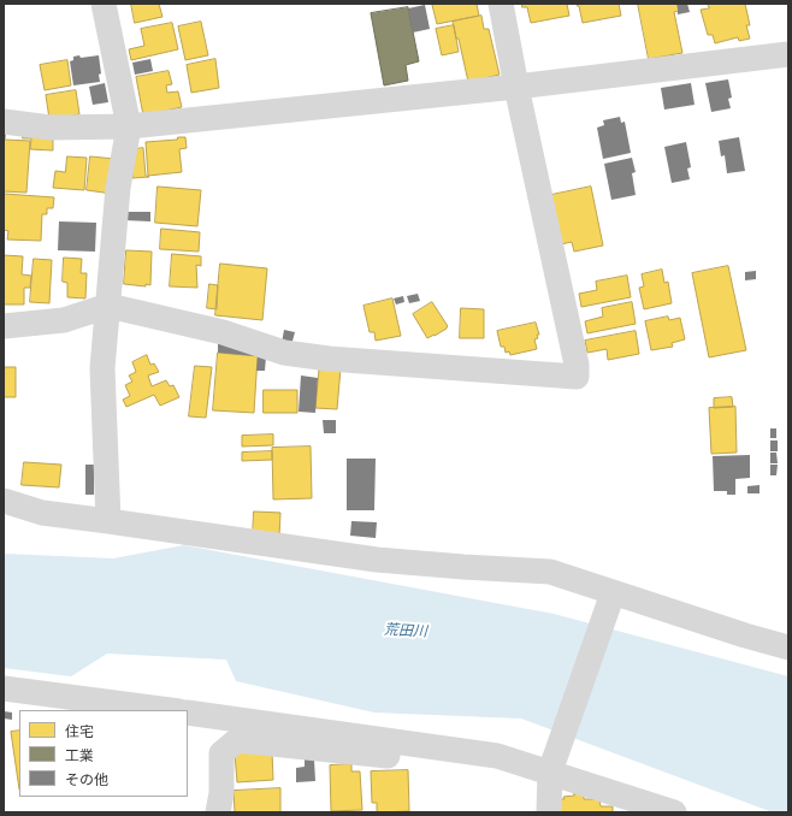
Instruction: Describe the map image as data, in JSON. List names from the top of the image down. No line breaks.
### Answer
{"water":["荒田川"],"legend":["住宅","工業","その他"]}
